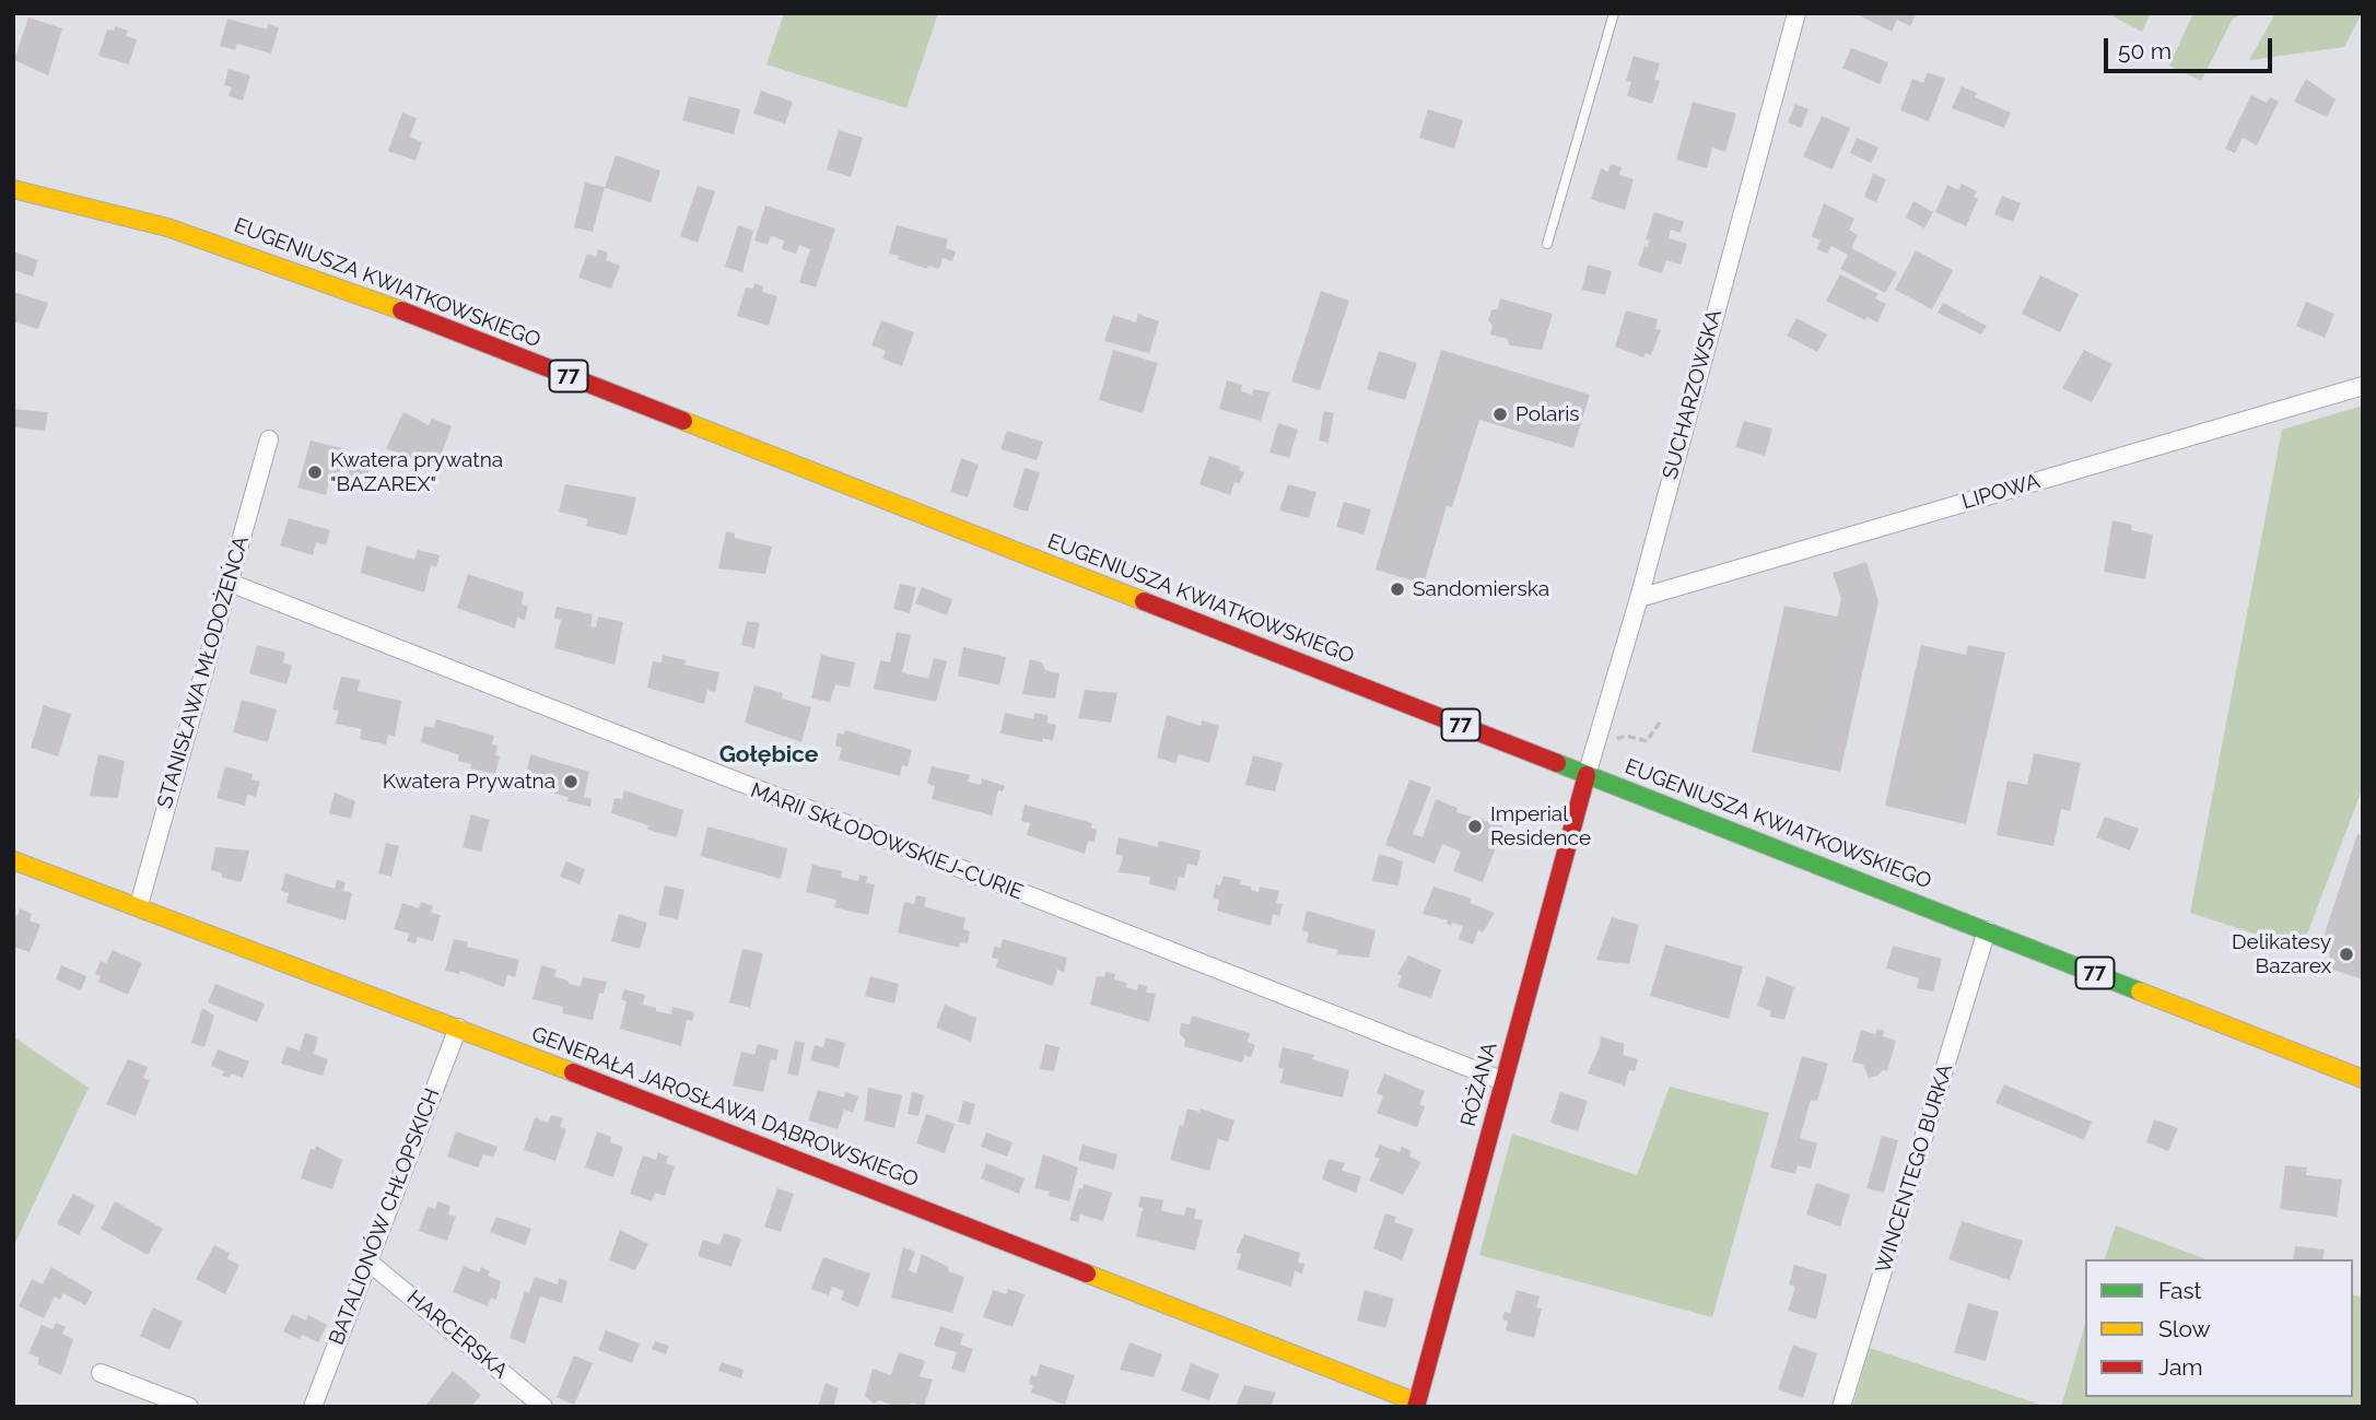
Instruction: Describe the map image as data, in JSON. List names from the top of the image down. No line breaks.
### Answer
{"streets":{"main road":["EUGENIUSZA KWIATKOWSKIEGO","77","RÓŻANA","GENERAŁA JAROSŁAWA DĄBROWSKIEGO"],"street":["SUCHARZOWSKA","LIPOWA","STANISŁAWA MŁODOŻEŃCA","MARII SKŁODOWSKIEJ-CURIE","WINCENTEGO BURKA","BATALIONÓW CHŁOPSKICH","HARCERSKA"]},"crossings":[["EUGENIUSZA KWIATKOWSKIEGO","SUCHARZOWSKA"],["EUGENIUSZA KWIATKOWSKIEGO","RÓŻANA"],["EUGENIUSZA KWIATKOWSKIEGO","WINCENTEGO BURKA"],["SUCHARZOWSKA","LIPOWA"],["SUCHARZOWSKA","RÓŻANA"],["STANISŁAWA MŁODOŻEŃCA","MARII SKŁODOWSKIEJ-CURIE"],["STANISŁAWA MŁODOŻEŃCA","GENERAŁA JAROSŁAWA DĄBROWSKIEGO"],["MARII SKŁODOWSKIEJ-CURIE","RÓŻANA"],["RÓŻANA","GENERAŁA JAROSŁAWA DĄBROWSKIEGO"],["GENERAŁA JAROSŁAWA DĄBROWSKIEGO","BATALIONÓW CHŁOPSKICH"],["BATALIONÓW CHŁOPSKICH","HARCERSKA"]],"districts":["Gołębice"],"places":["Polaris","Kwatera prywatna \"BAZAREX\"","Sandomierska","Kwatera Prywatna","Imperial Residence","Delikatesy Bazarex"],"legend":["Fast","Slow","Jam"],"scale_bar":"50 m"}
